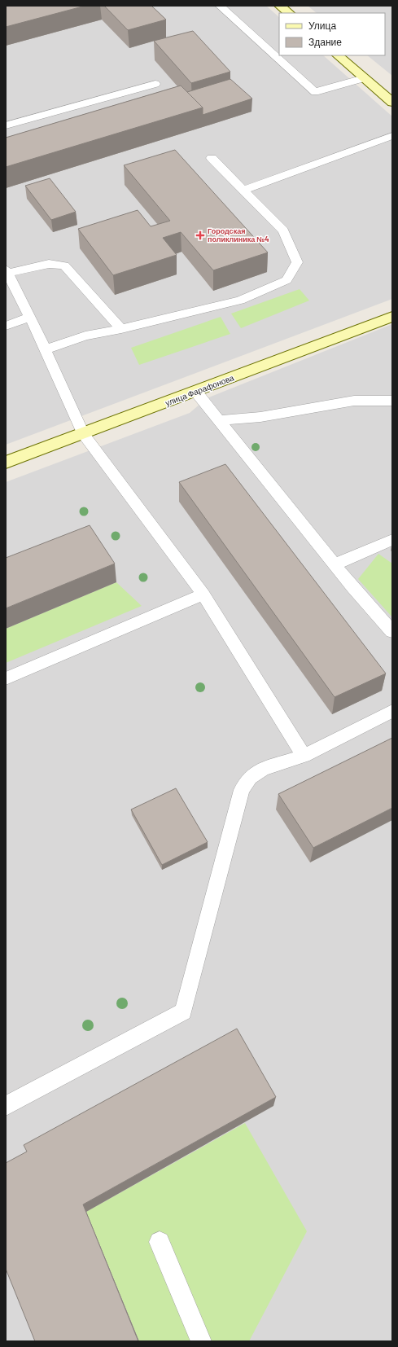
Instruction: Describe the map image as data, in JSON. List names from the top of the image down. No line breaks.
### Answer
{"streets":{"street":["улица Фарафонова"]},"places":{"health":["Городская поликлиника №4"]},"legend":["Улица","Здание"]}
